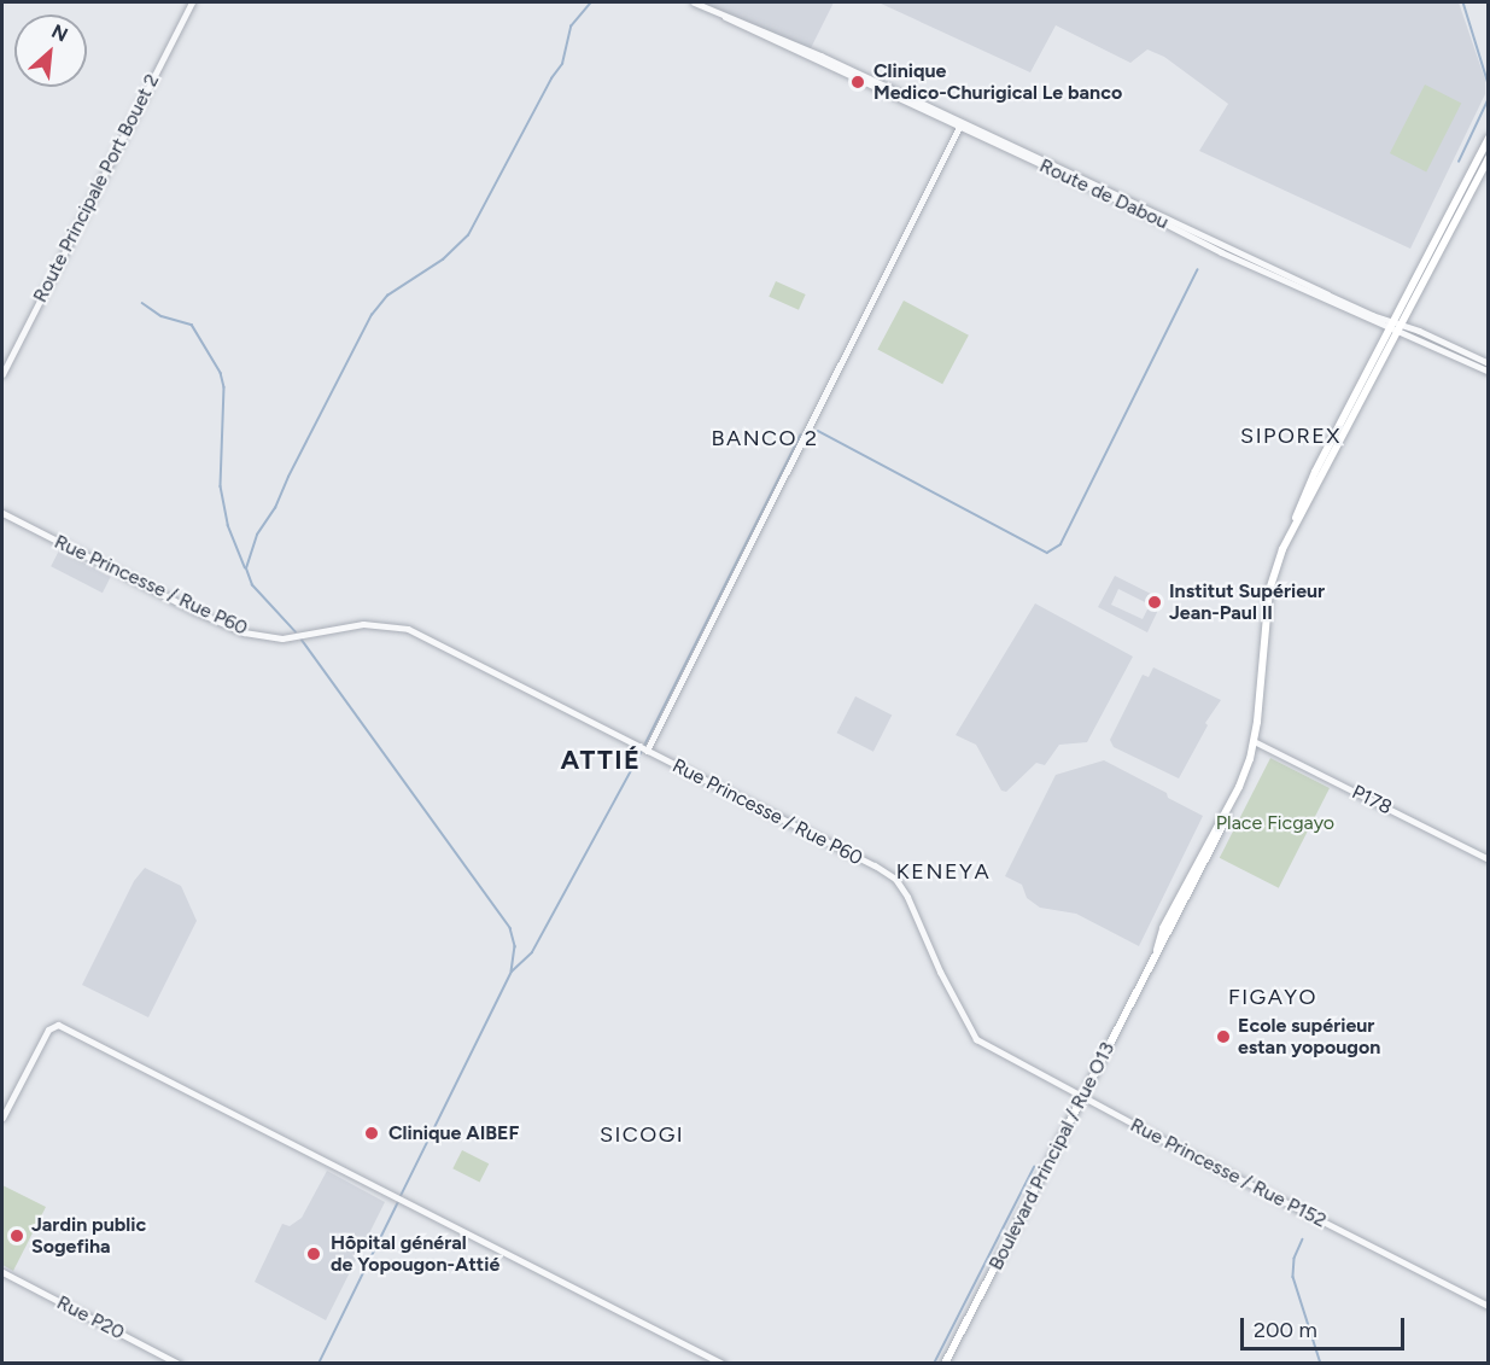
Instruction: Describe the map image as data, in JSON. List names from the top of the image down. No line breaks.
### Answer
{"streets":{"main road":["Boulevard Principal / Rue O13"],"street":["Route Principale Port Bouet 2","Route de Dabou","Rue Princesse / Rue P60","P178","Rue Princesse / Rue P152","Rue P20"]},"crossings":[["Route de Dabou","Boulevard Principal / Rue O13"],["Rue Princesse / Rue P60","Rue Princesse / Rue P152"],["P178","Boulevard Principal / Rue O13"],["Boulevard Principal / Rue O13","Rue Princesse / Rue P152"]],"districts":["SIPOREX","BANCO 2","ATTIÉ","KENEYA","FIGAYO","SICOGI"],"parks":["Place Ficgayo"],"places":["Clinique Medico-Churigical Le banco","Institut Supérieur Jean-Paul II","Ecole supérieur estan yopougon","Clinique AIBEF","Jardin public Sogefiha","Hôpital général de Yopougon-Attié"],"scale_bar":"200 m","north":"top right"}
